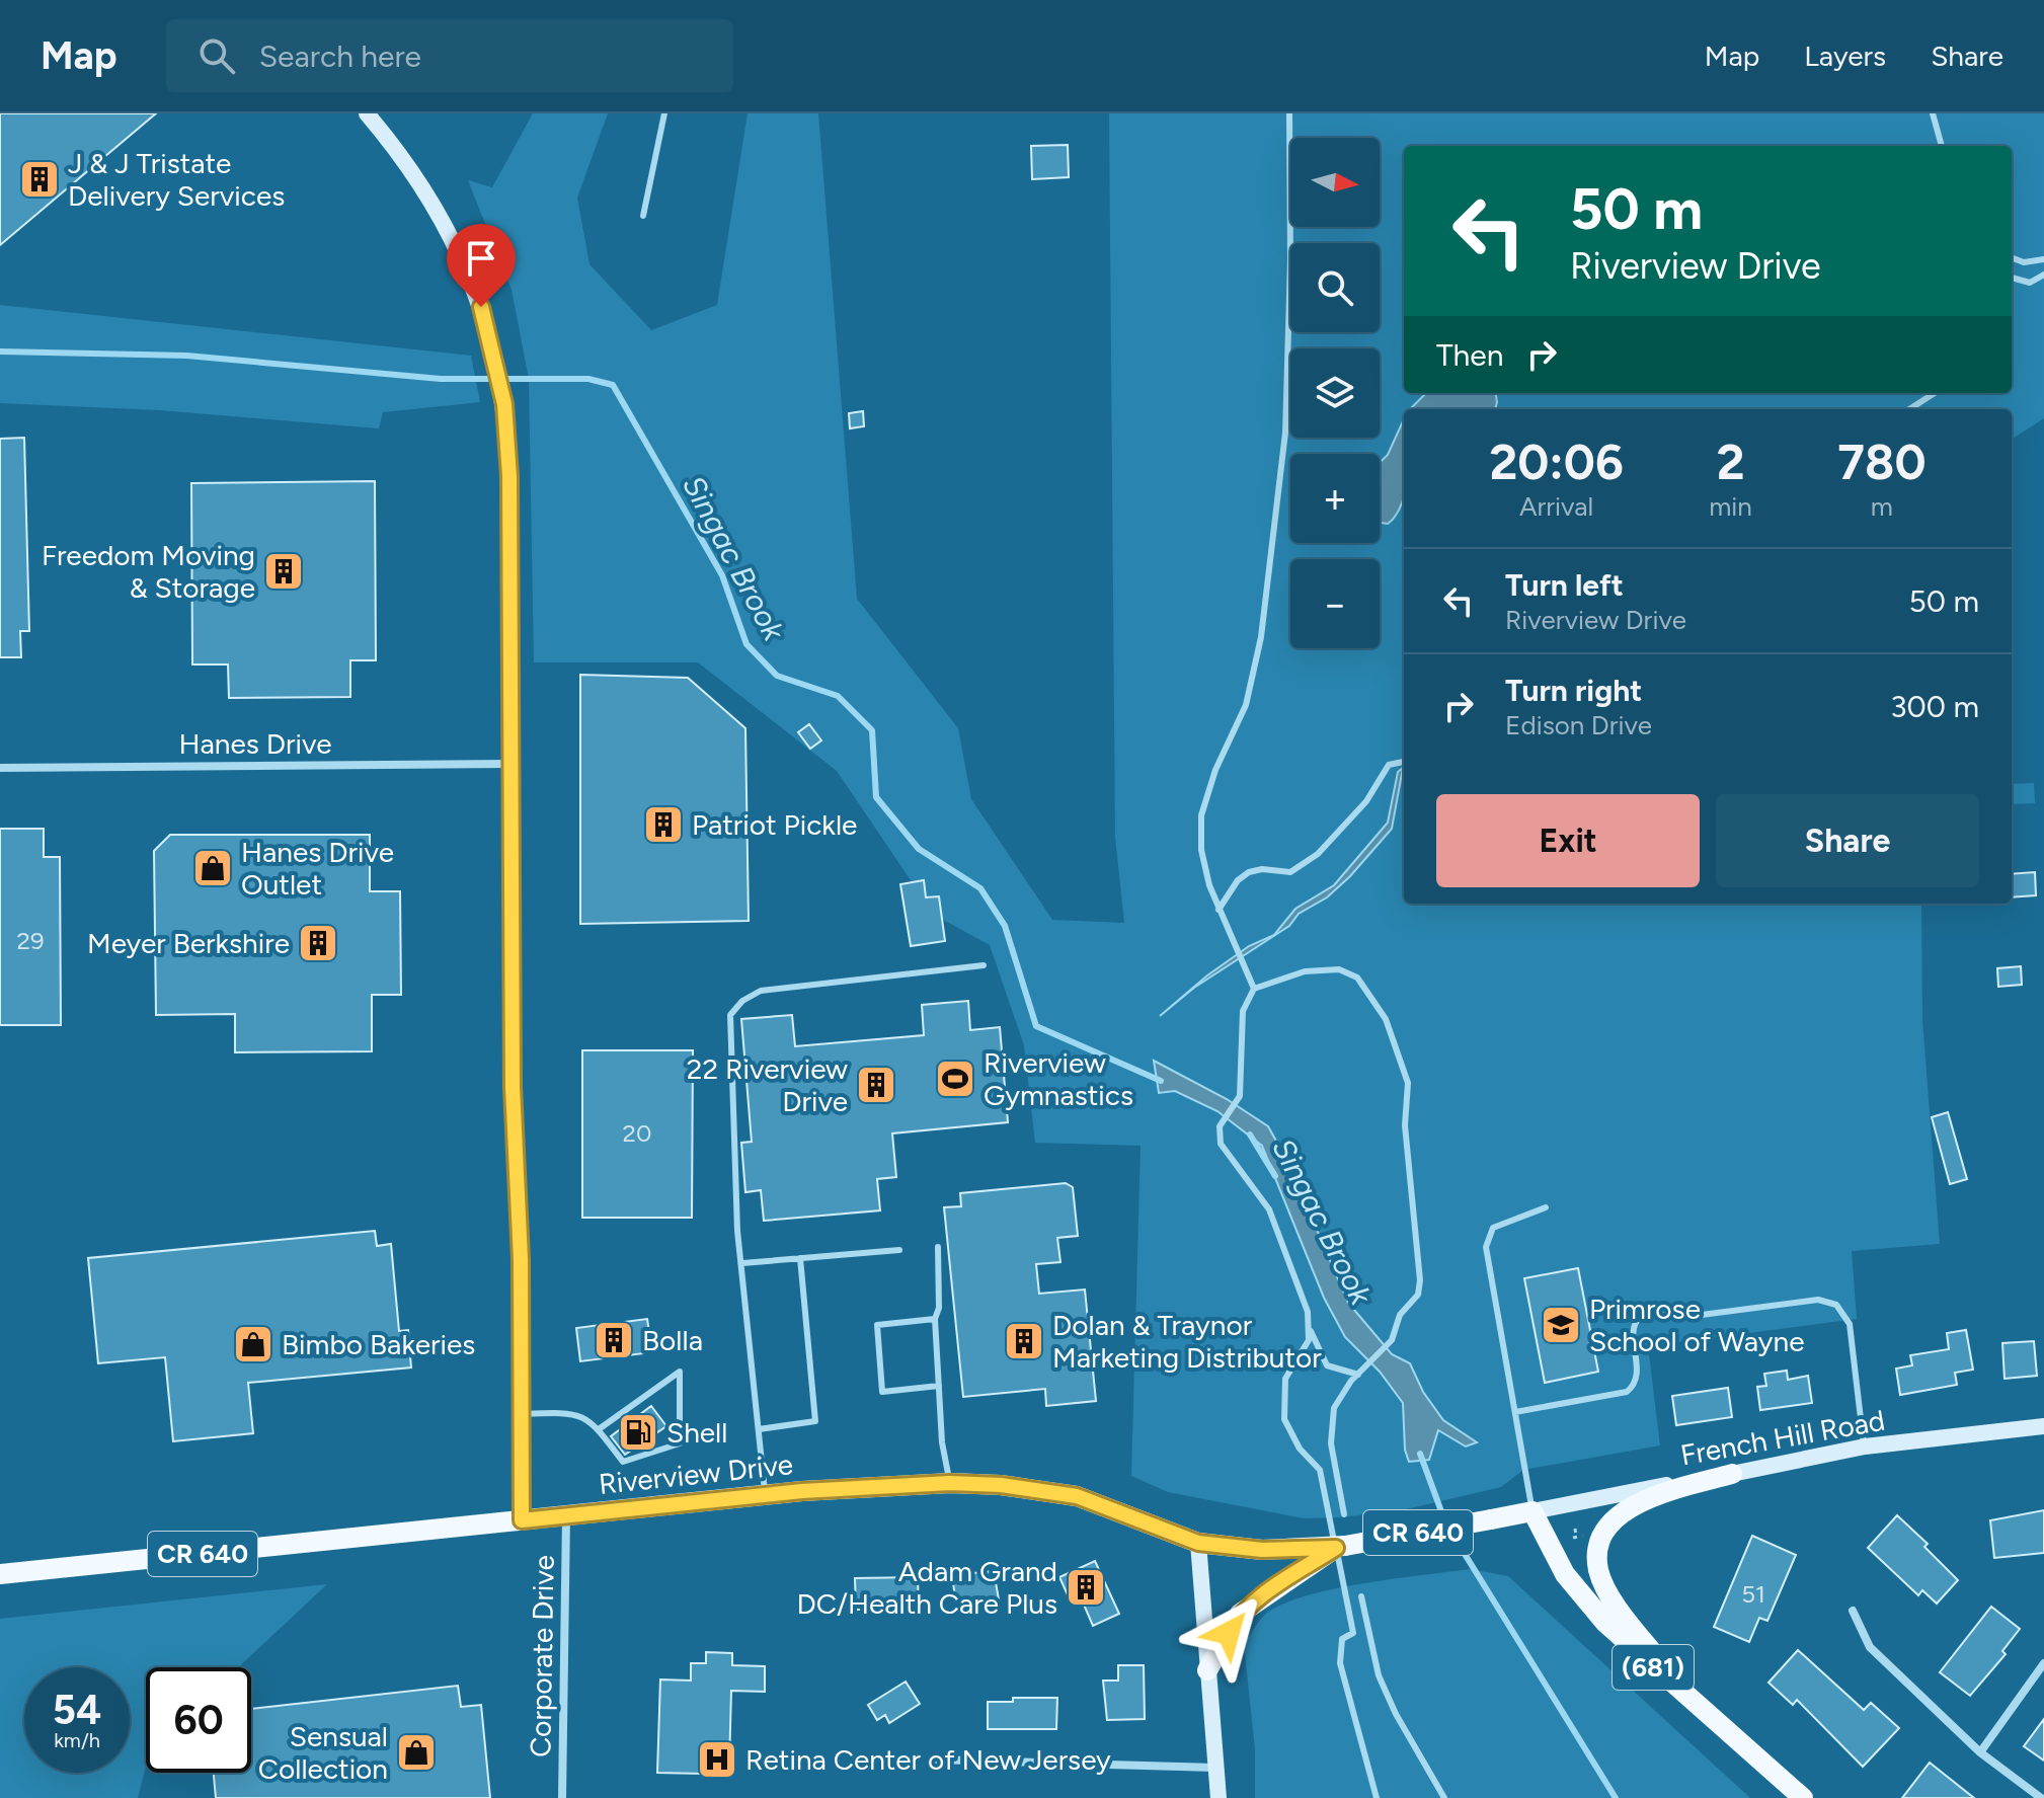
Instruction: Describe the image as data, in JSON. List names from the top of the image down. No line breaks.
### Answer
{"streets":{"main road":["French Hill Road","Riverview Drive","CR 640","(681)"],"street":["Hanes Drive","Corporate Drive"]},"crossings":[["French Hill Road","Riverview Drive"],["French Hill Road","(681)"],["Riverview Drive","Corporate Drive"],["Riverview Drive","(681)"]],"water":["Singac Brook"],"places":{"building":["J & J Tristate Delivery Services","Freedom Moving & Storage","Patriot Pickle","Meyer Berkshire","22 Riverview Drive","Bolla","Dolan & Traynor Marketing Distributor","Adam Grand DC/Health Care Plus"],"shop":["Hanes Drive Outlet","Bimbo Bakeries","Sensual Collection"],"sports":["Riverview Gymnastics"],"school or university":["Primrose School of Wayne"],"fuel station":["Shell"],"hospital":["Retina Center of New Jersey"]},"house_numbers":["29","20","51"],"north":"right","page":{"header":"Map","search":"Search here","nav":["Map","Layers","Share"],"map_buttons":["+","−"],"turn":["50 m","Riverview Drive"],"then":"Then","eta":["20:06","Arrival","2","min","780","m"],"list":[{"name":"Turn left","note":"Riverview Drive","value":"50 m"},{"name":"Turn right","note":"Edison Drive","value":"300 m"}],"buttons":["Exit","Share"],"speed":"54 km/h","limit":"60"}}
